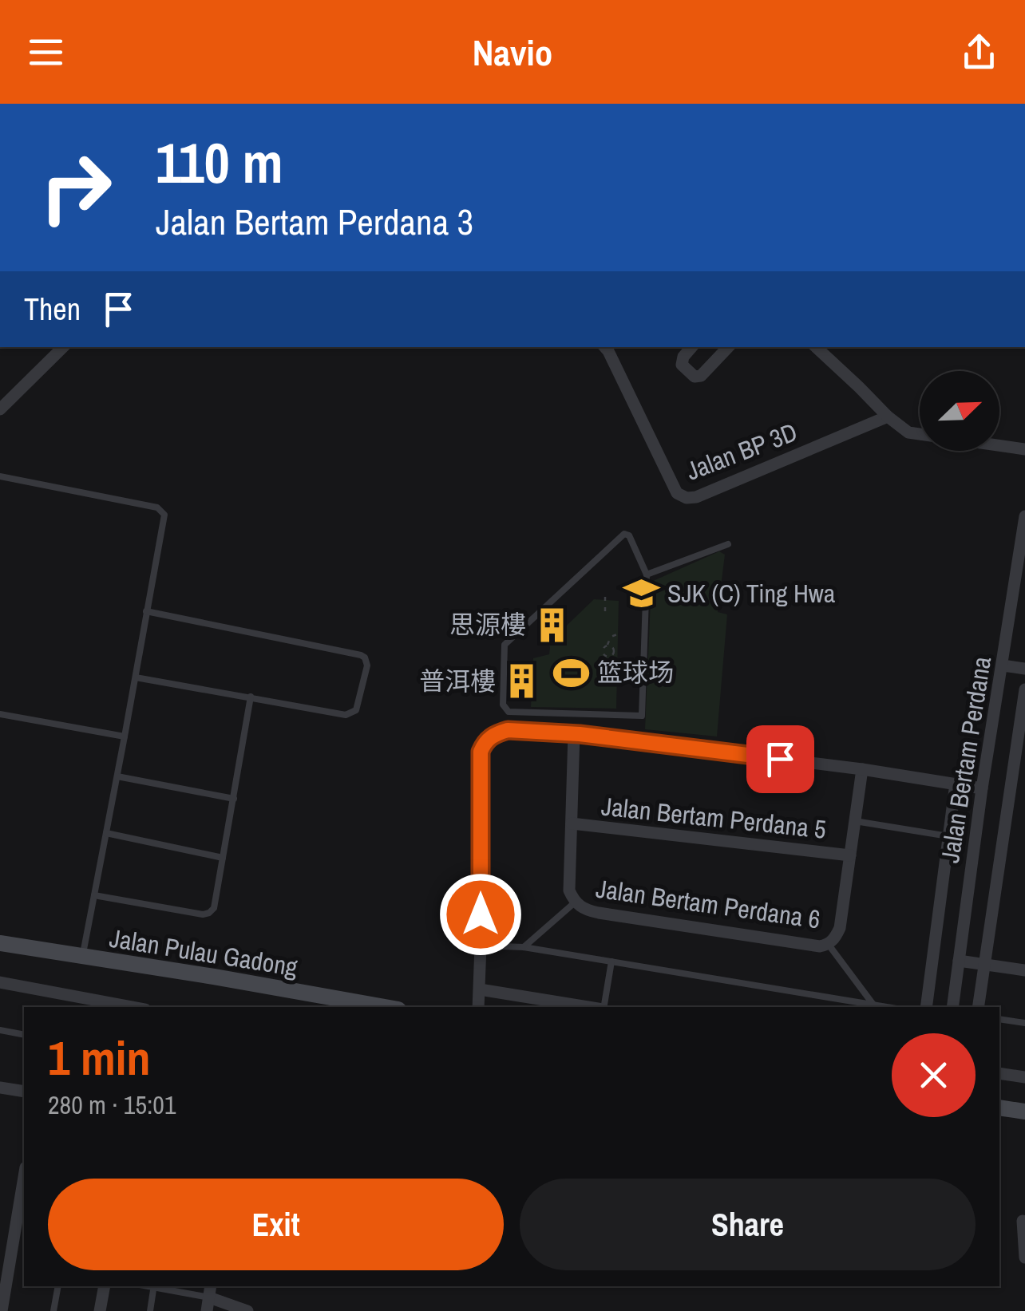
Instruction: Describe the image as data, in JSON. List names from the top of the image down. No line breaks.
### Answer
{"streets":{"main road":["Jalan Pulau Gadong"],"street":["Jalan BP 3D","Jalan Bertam Perdana","Jalan Bertam Perdana 5","Jalan Bertam Perdana 6"]},"places":{"school or university":["SJK (C) Ting Hwa"],"building":["思源樓","普洱樓"],"sports":["篮球场"]},"north":"top right","page":{"header":"Navio","turn":["110 m","Jalan Bertam Perdana 3"],"then":"Then","heading":["1 min","280 m · 15:01"],"buttons":["Exit","Share"]}}
